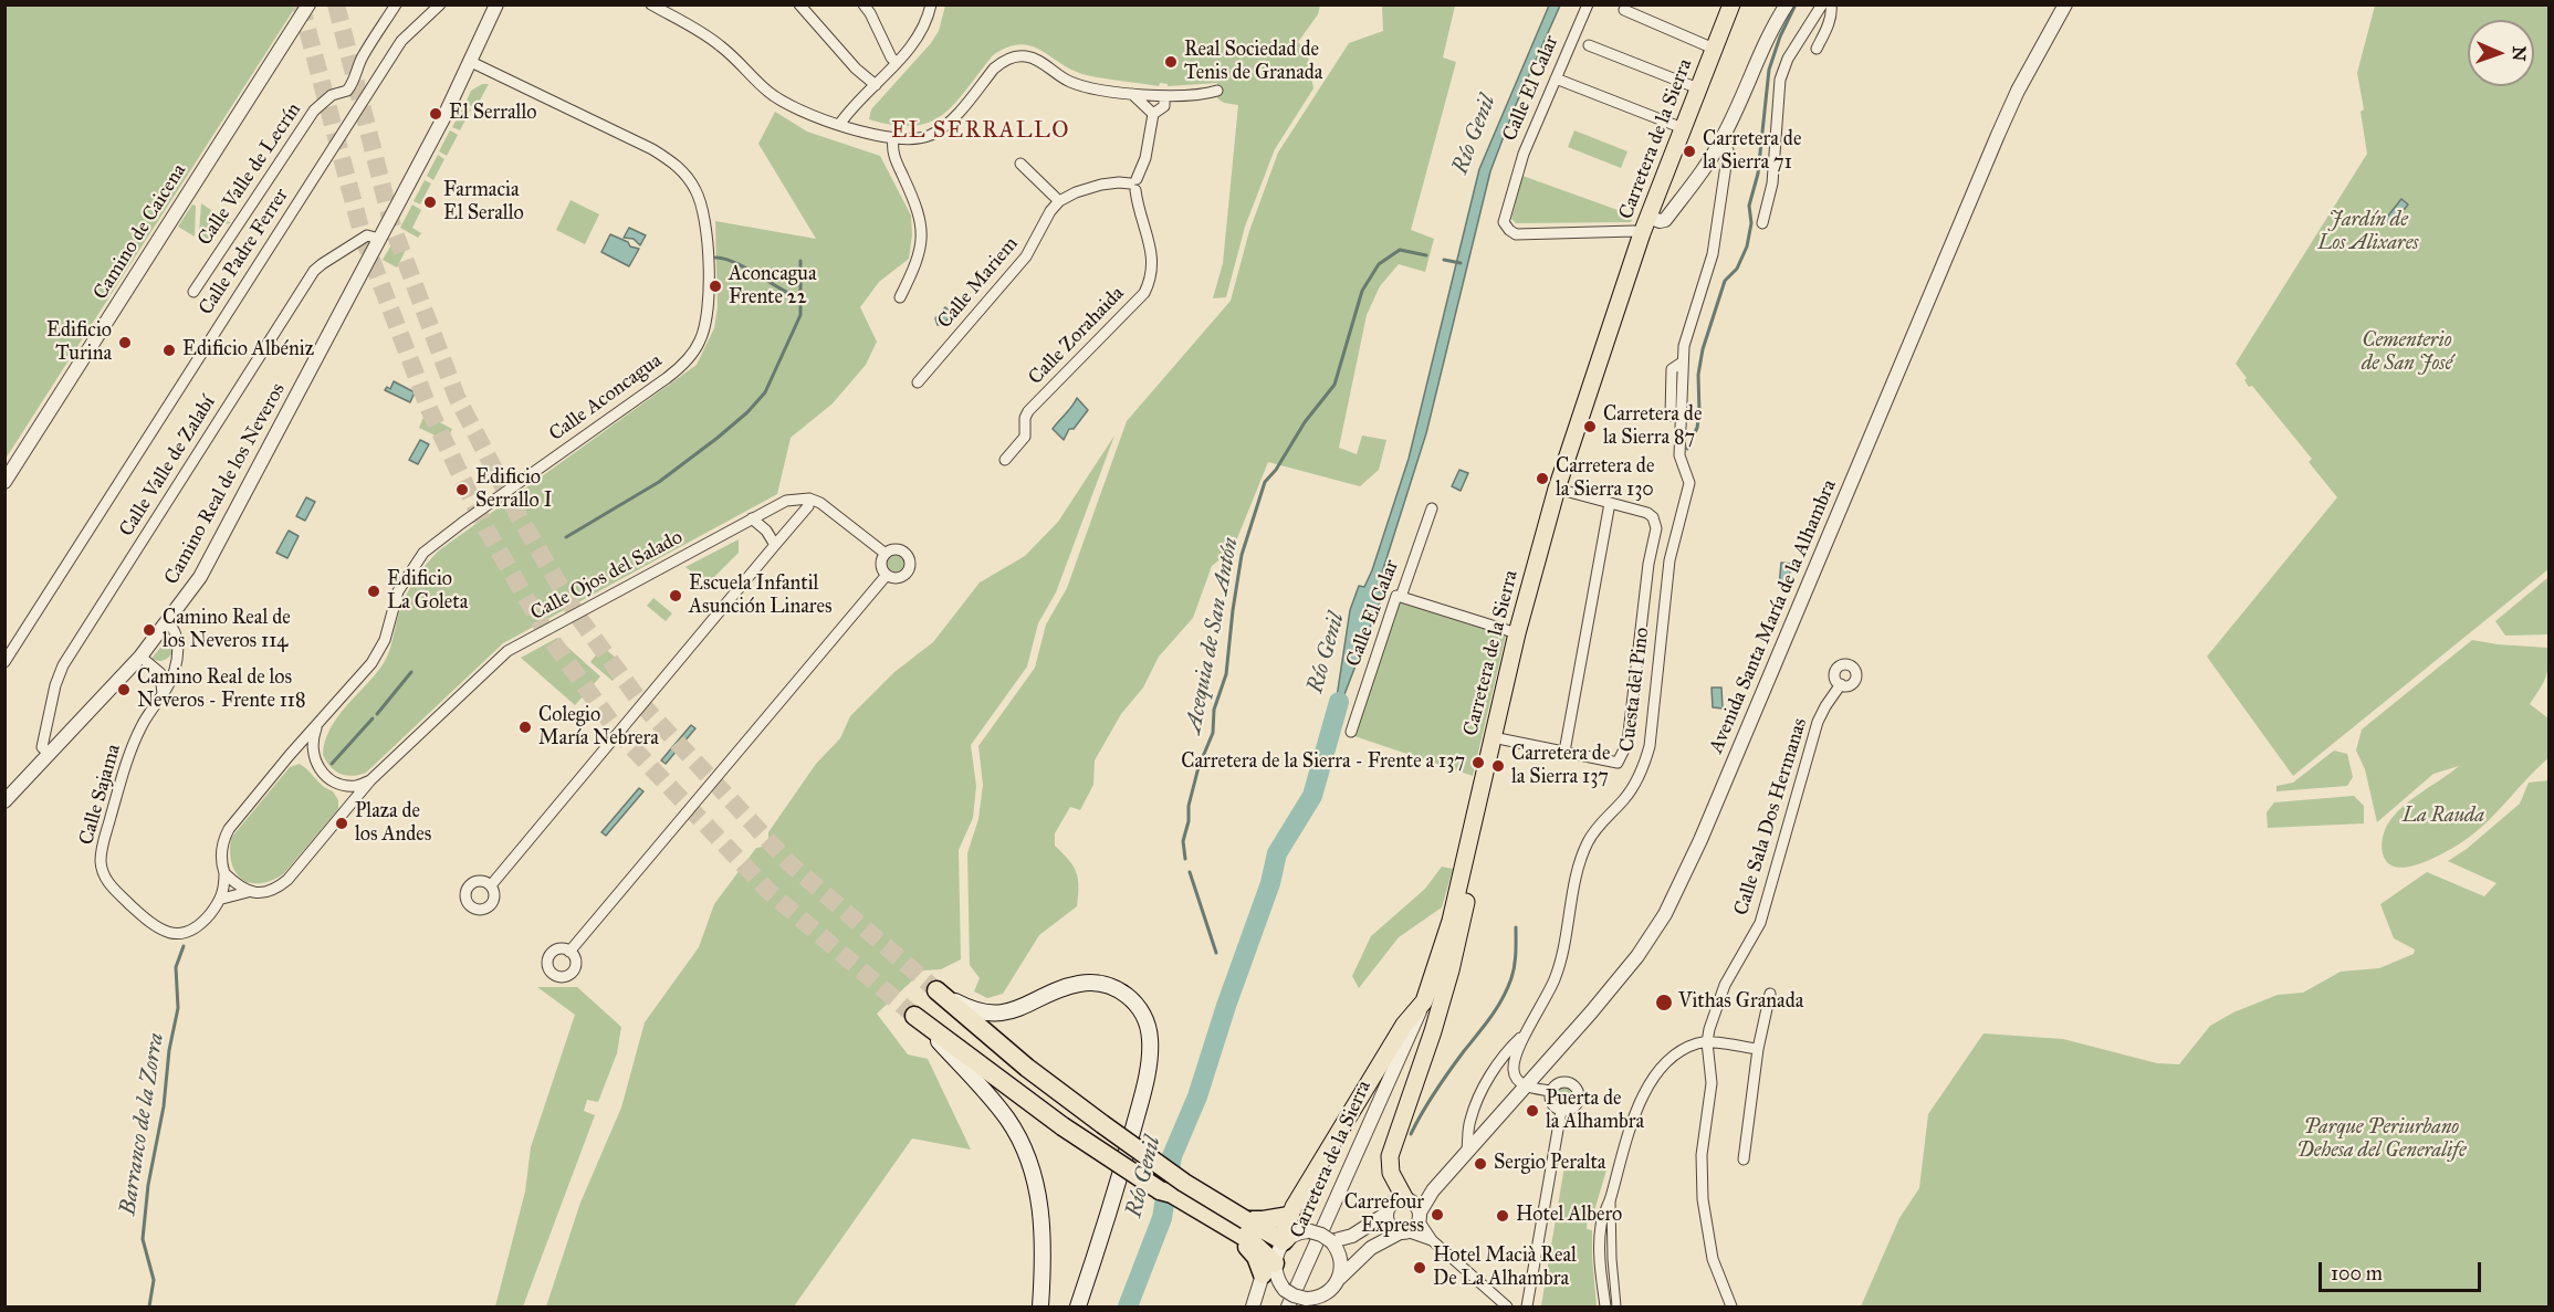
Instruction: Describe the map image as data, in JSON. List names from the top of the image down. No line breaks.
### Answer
{"streets":{"main road":["Carretera de la Sierra"],"street":["Calle El Calar","Calle Valle de Lecrín","Camino de Caicena","Calle Padre Ferrer","Calle Mariem","Calle Zorahaida","Calle Aconcagua","Calle Valle de Zalabí","Camino Real de los Neveros","Calle Ojos del Salado","Avenida Santa María de la Alhambra","Cuesta del Pino","Calle Sajama","Calle Sala Dos Hermanas"]},"crossings":[["Calle El Calar","Carretera de la Sierra"],["Calle Aconcagua","Camino Real de los Neveros"],["Calle Valle de Zalabí","Camino Real de los Neveros"],["Avenida Santa María de la Alhambra","Cuesta del Pino"]],"districts":["EL SERRALLO"],"water":["Río Genil","Acequia de San Antón","Barranco de la Zorra"],"parks":["Jardín de Los Alixares","Cementerio de San José","La Rauda","Parque Periurbano Dehesa del Generalife"],"places":["Real Sociedad de Tenis de Granada","El Serrallo","Carretera de la Sierra 71","Farmacia El Serallo","Aconcagua Frente 22","Edificio Turina","Edificio Albéniz","Carretera de la Sierra 87","Carretera de la Sierra 130","Edificio Serrallo I","Edificio La Goleta","Escuela Infantil Asunción Linares","Camino Real de los Neveros 114","Camino Real de los Neveros - Frente 118","Colegio María Nebrera","Carretera de la Sierra - Frente a 137","Carretera de la Sierra 137","Plaza de los Andes","Vithas Granada","Puerta de la Alhambra","Sergio Peralta","Carrefour Express","Hotel Albero","Hotel Macià Real De La Alhambra"],"scale_bar":"100 m","north":"right"}
